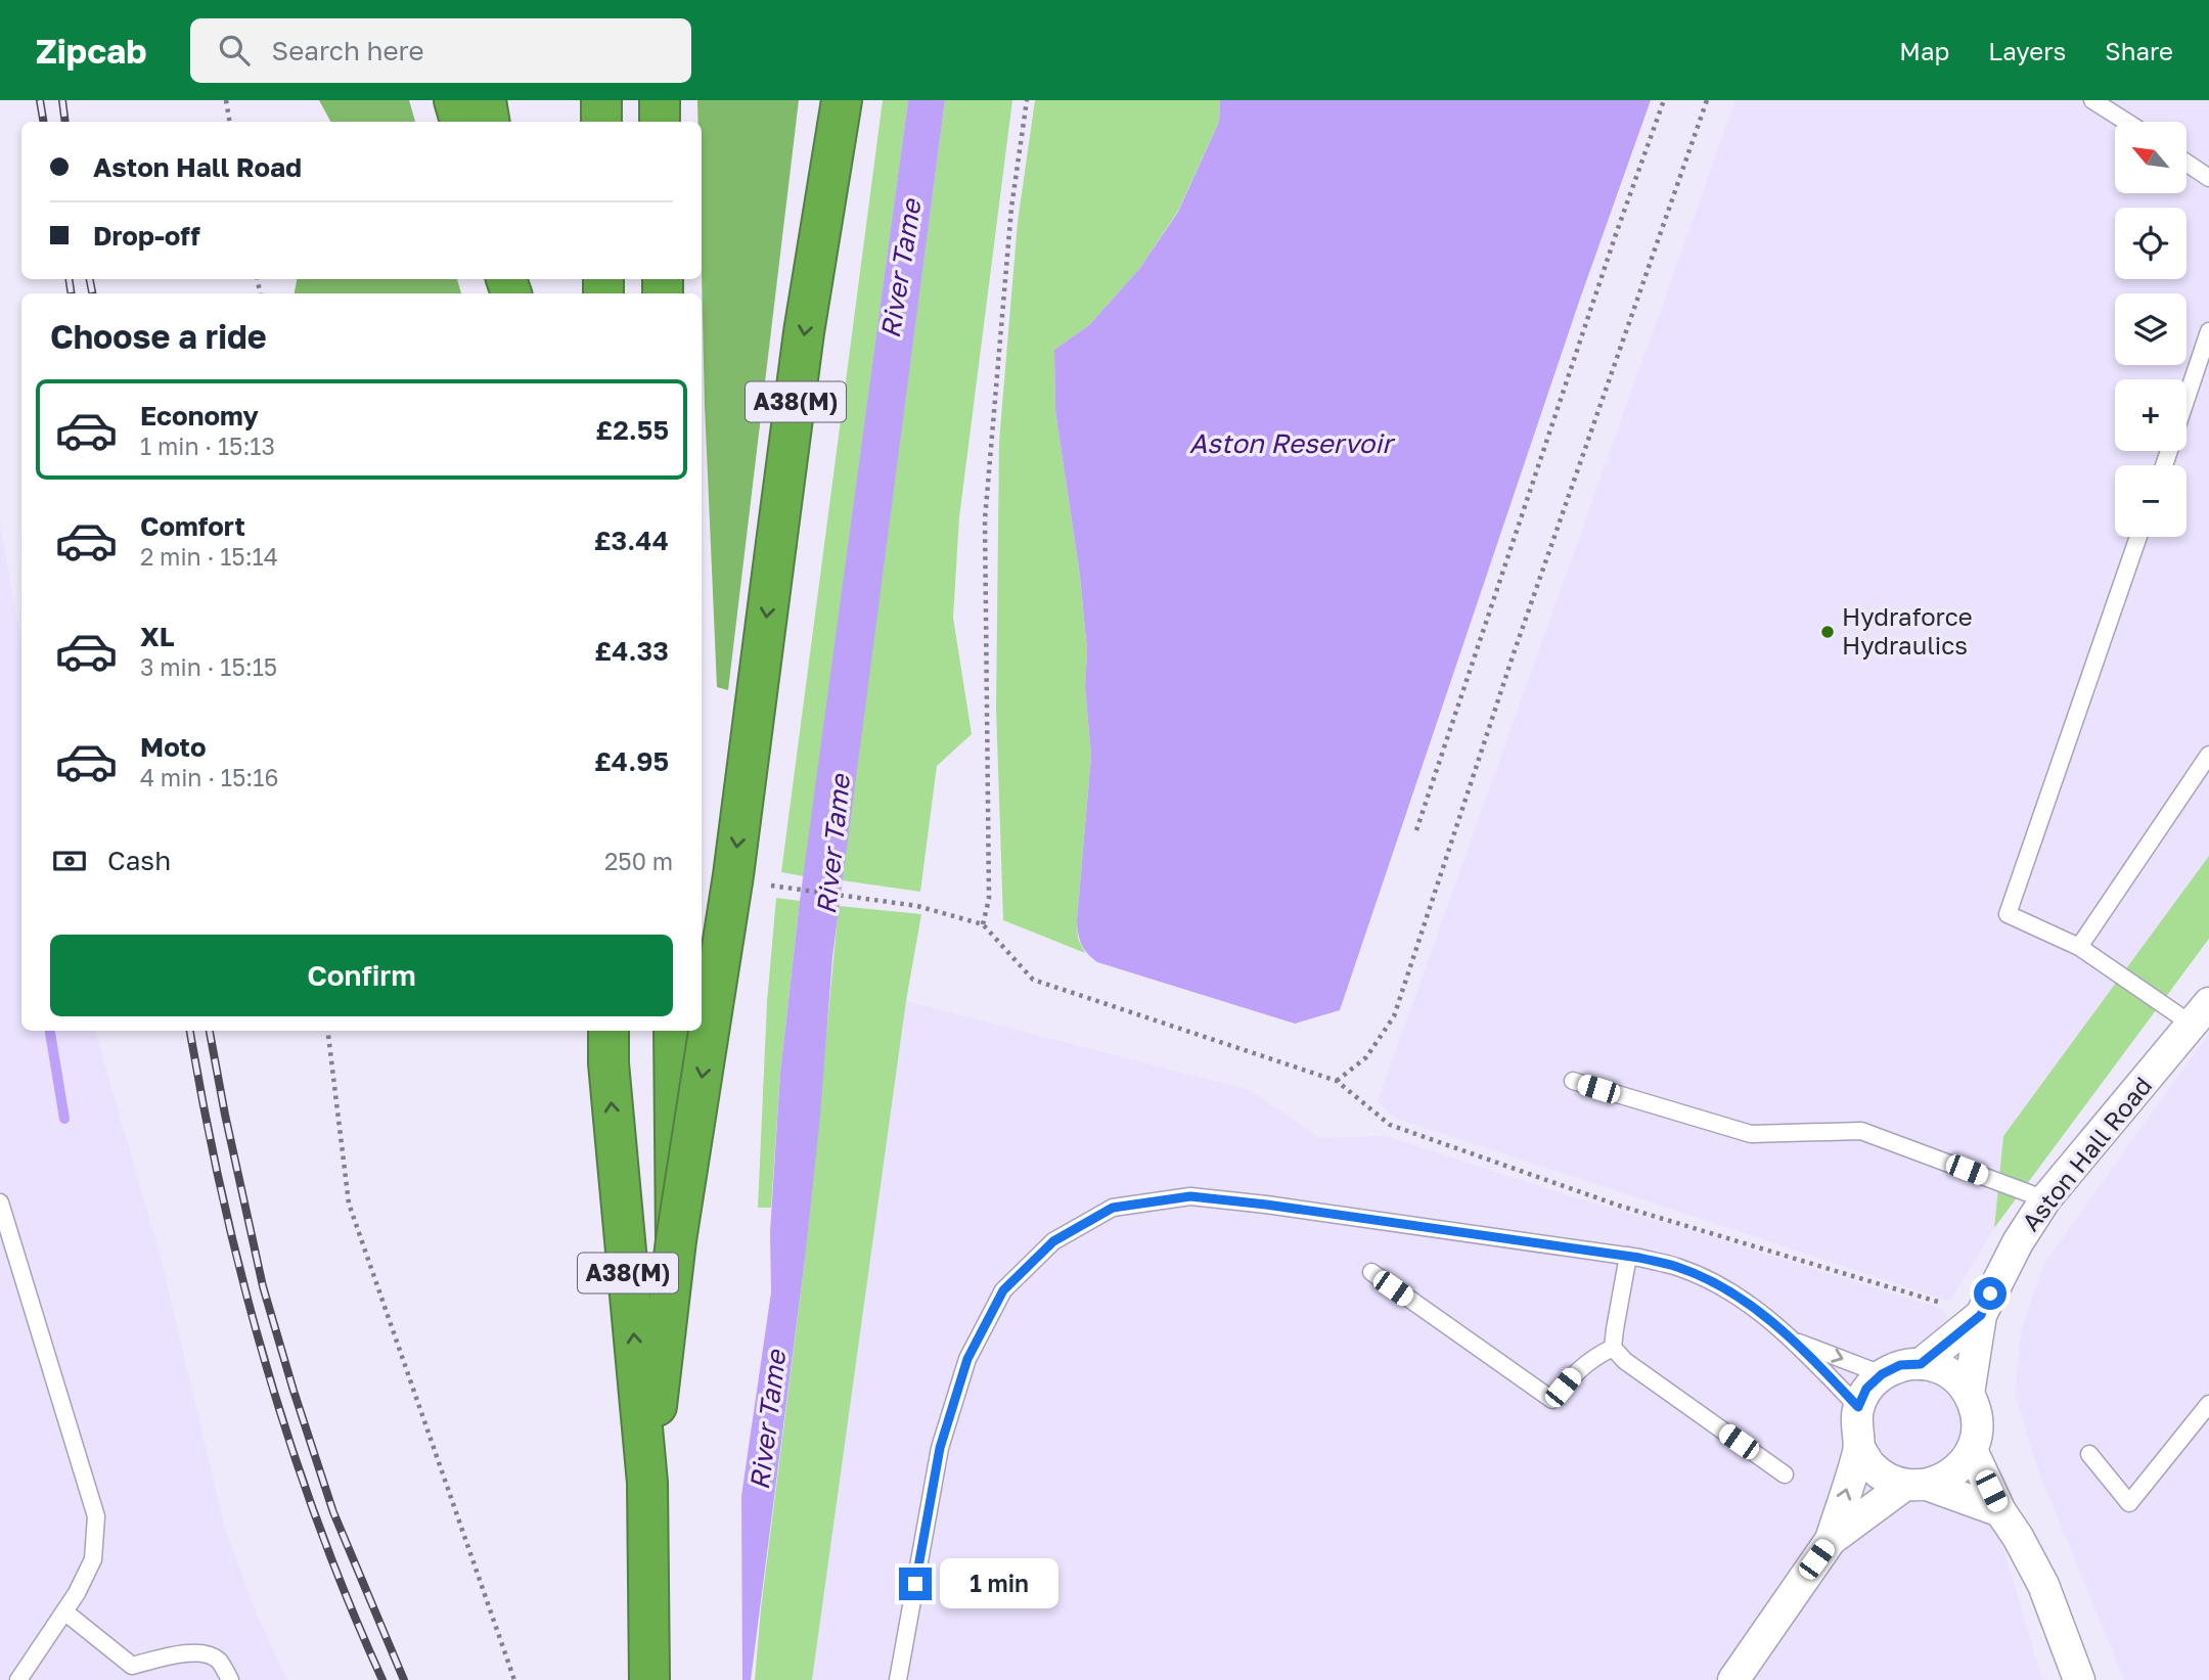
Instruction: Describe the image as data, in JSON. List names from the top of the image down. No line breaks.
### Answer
{"streets":{"highway":["A38(M)"],"street":["Aston Hall Road"]},"water":["River Tame","Aston Reservoir"],"places":["Hydraforce Hydraulics"],"north":"top left","page":{"header":"Zipcab","search":"Search here","nav":["Map","Layers","Share"],"map_buttons":["+","−"],"banner":["Aston Hall Road","Drop-off"],"heading":"Choose a ride","list":[{"name":"Economy","note":"1 min · 15:13","value":"£2.55"},{"name":"Comfort","note":"2 min · 15:14","value":"£3.44"},{"name":"XL","note":"3 min · 15:15","value":"£4.33"},{"name":"Moto","note":"4 min · 15:16","value":"£4.95"}],"pay":["Cash","250 m"],"buttons":"Confirm","bubble":"1 min"}}
